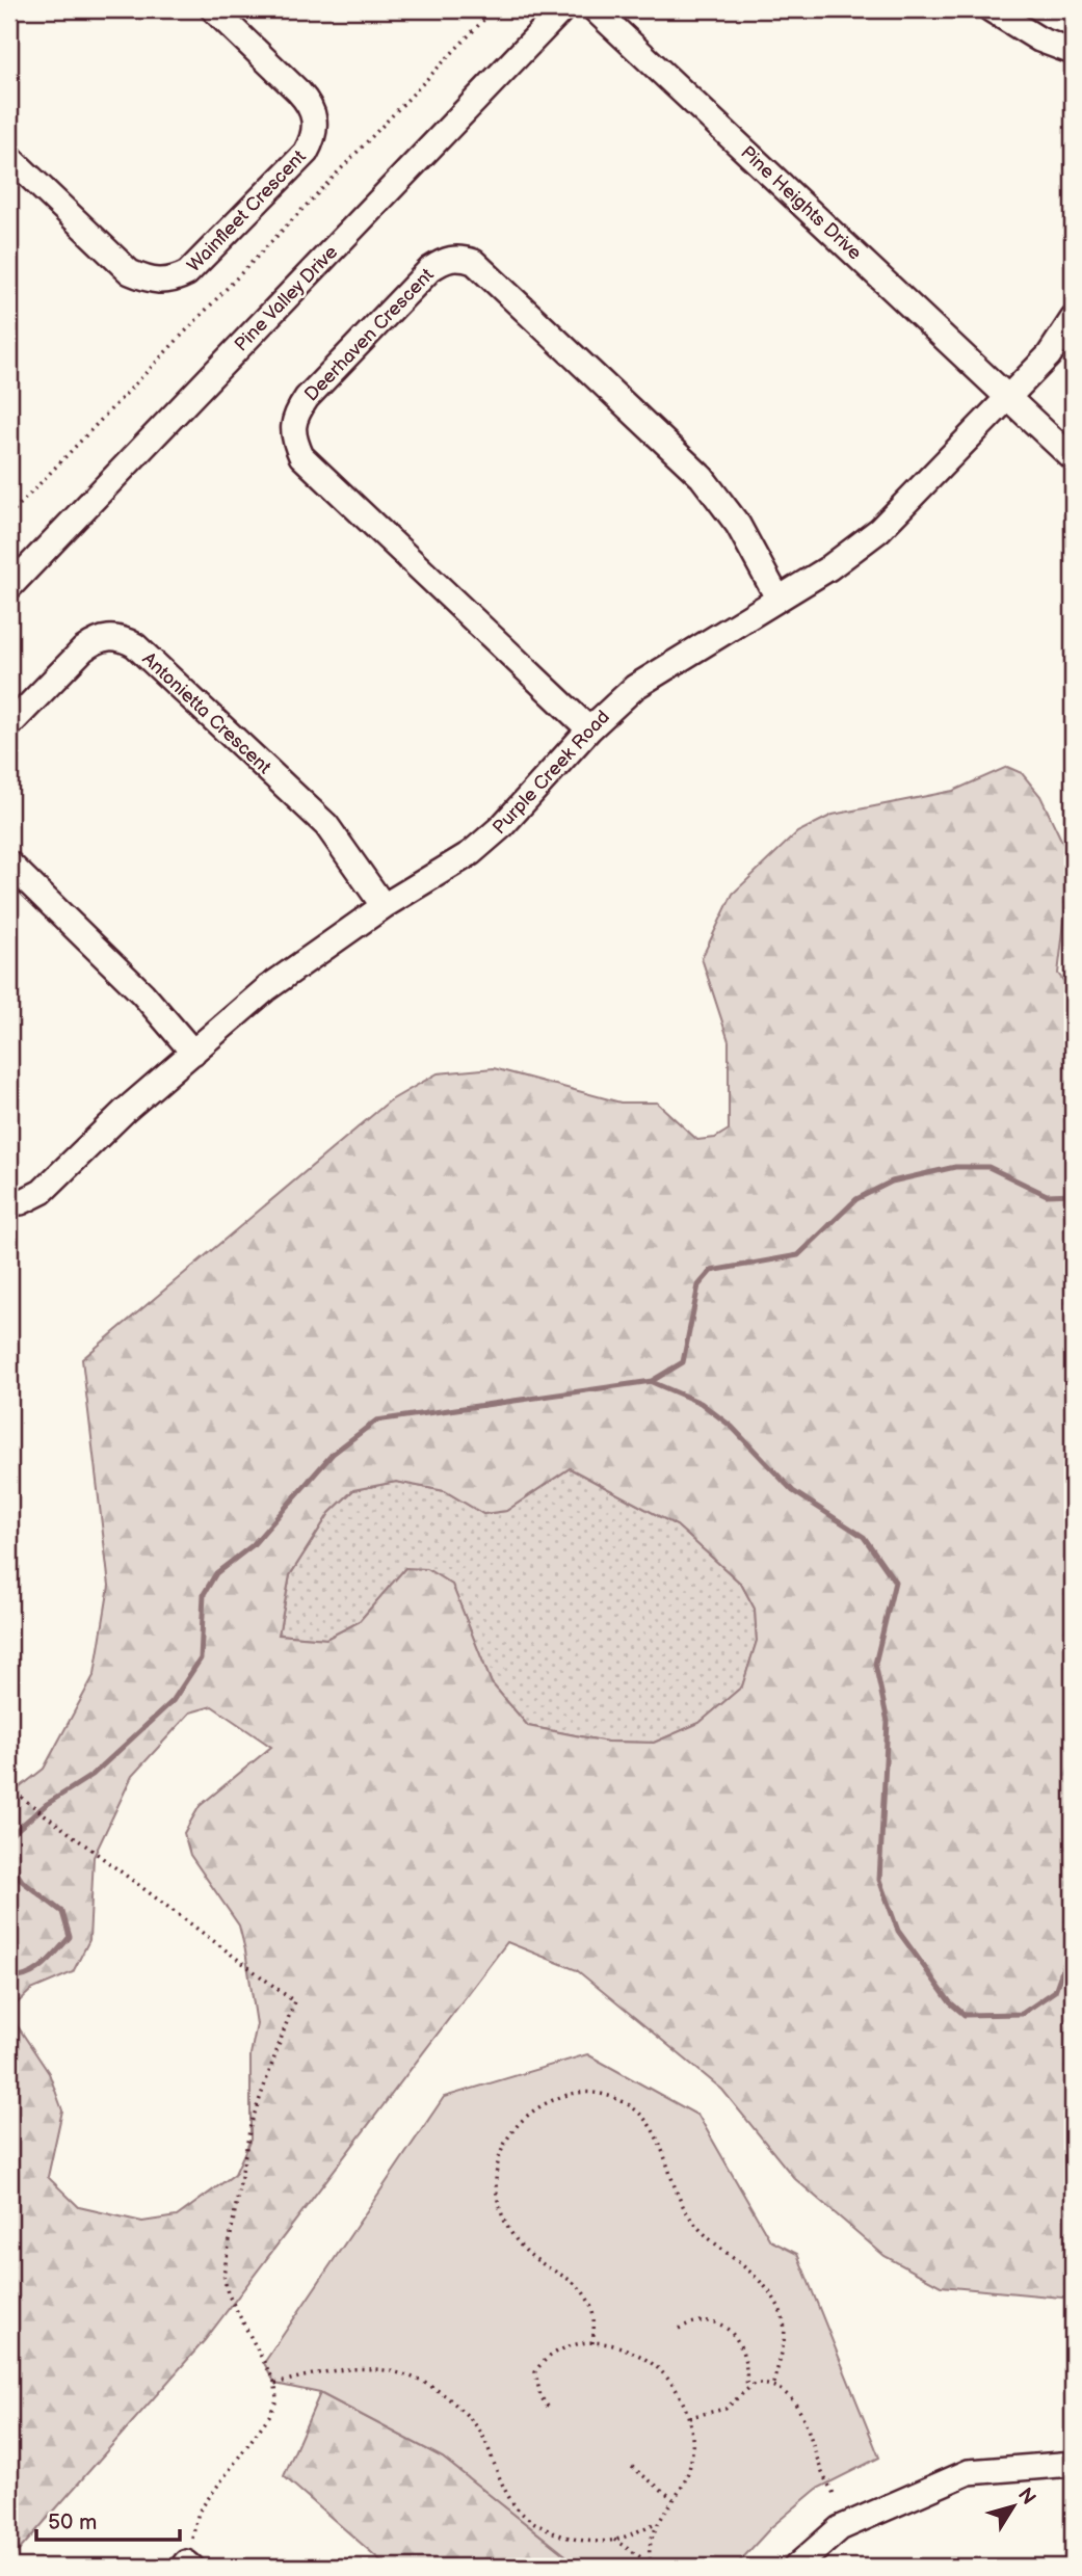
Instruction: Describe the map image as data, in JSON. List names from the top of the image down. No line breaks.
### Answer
{"streets":{"street":["Pine Heights Drive","Wainfleet Crescent","Pine Valley Drive","Deerhaven Crescent","Antonietta Crescent","Purple Creek Road"]},"crossings":[["Pine Heights Drive","Purple Creek Road"],["Deerhaven Crescent","Purple Creek Road"],["Antonietta Crescent","Purple Creek Road"]],"scale_bar":"50 m","north":"top right"}
